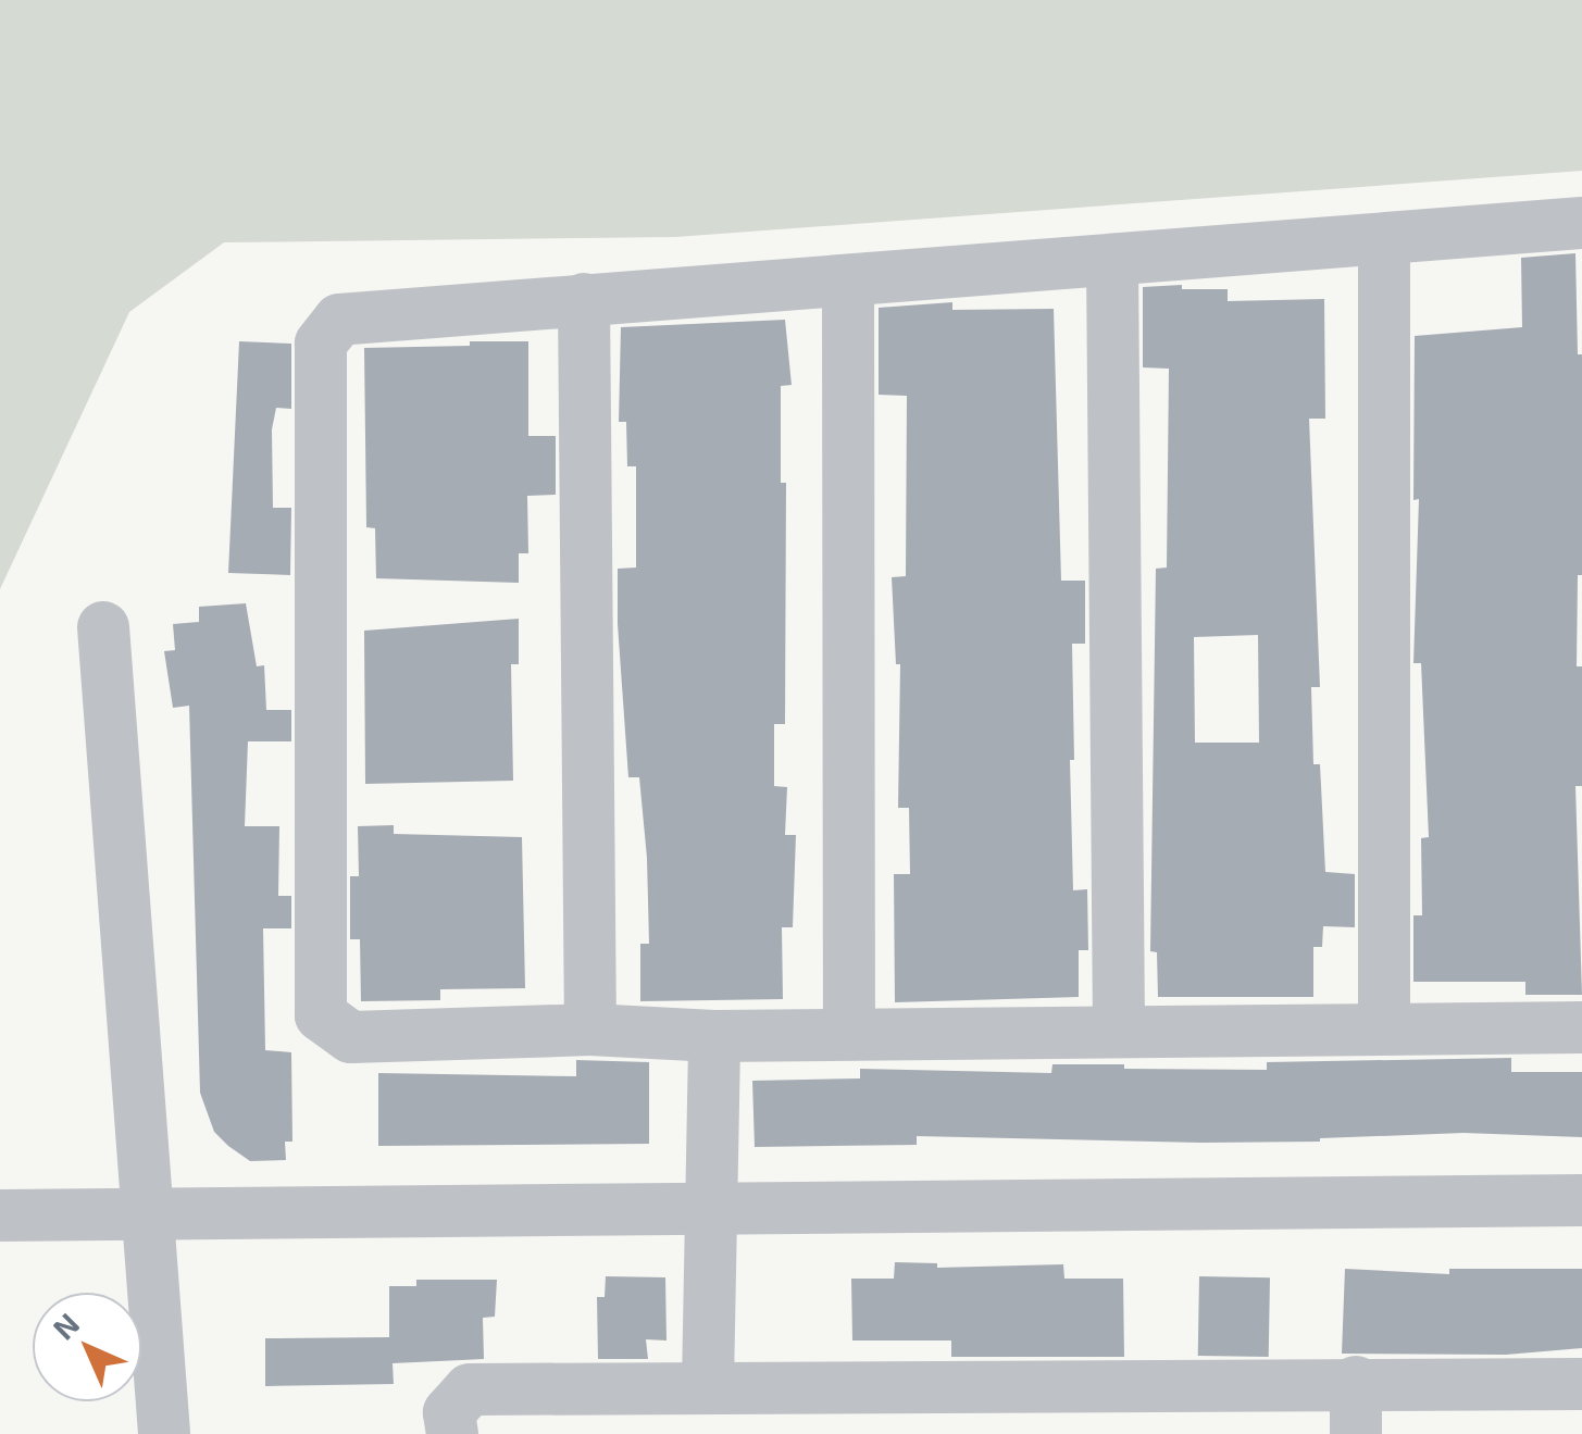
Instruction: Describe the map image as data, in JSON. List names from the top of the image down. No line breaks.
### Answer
{"north":"top left"}
